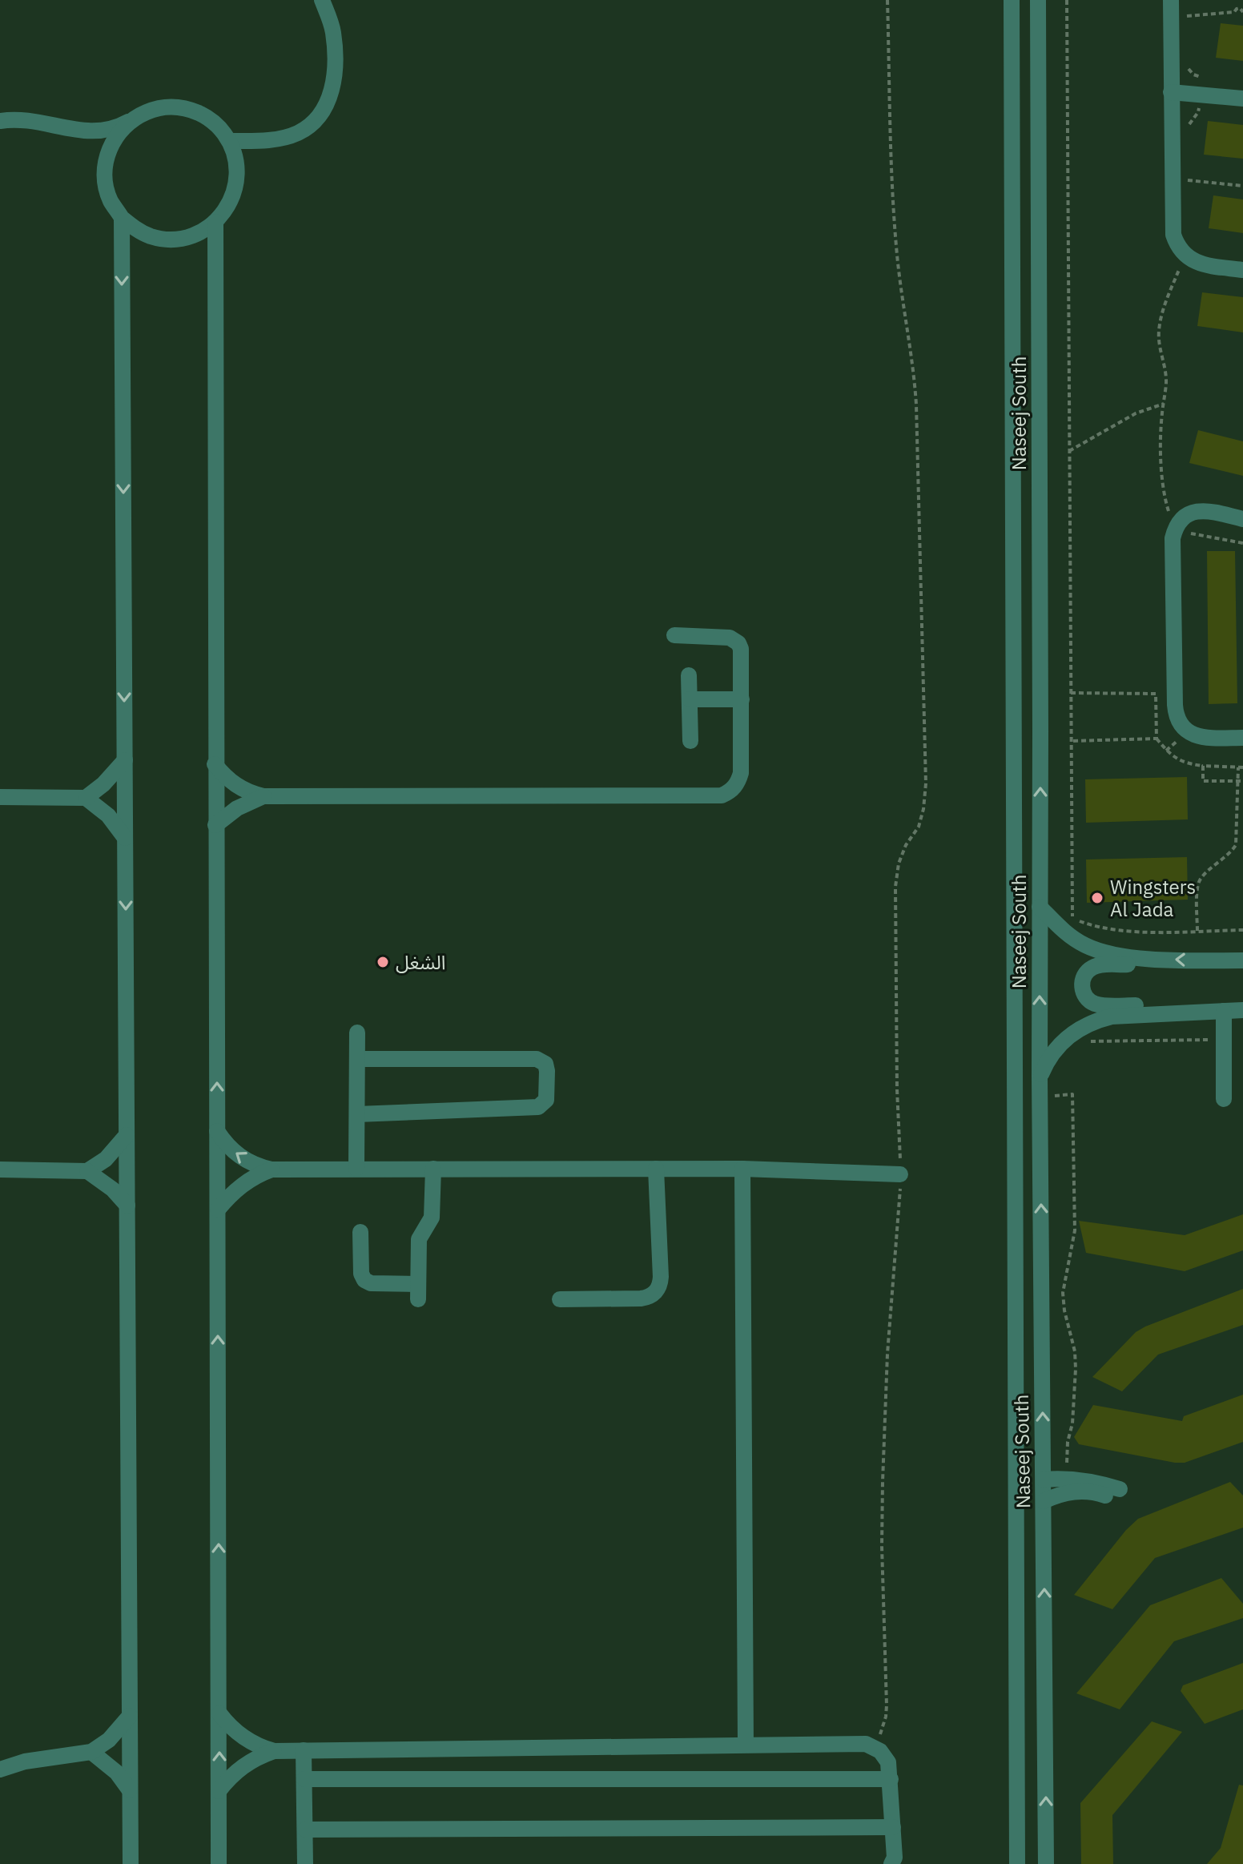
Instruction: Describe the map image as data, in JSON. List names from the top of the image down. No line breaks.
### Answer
{"streets":{"street":["Naseej South"]},"places":["Wingsters Al Jada","الشغل"]}
